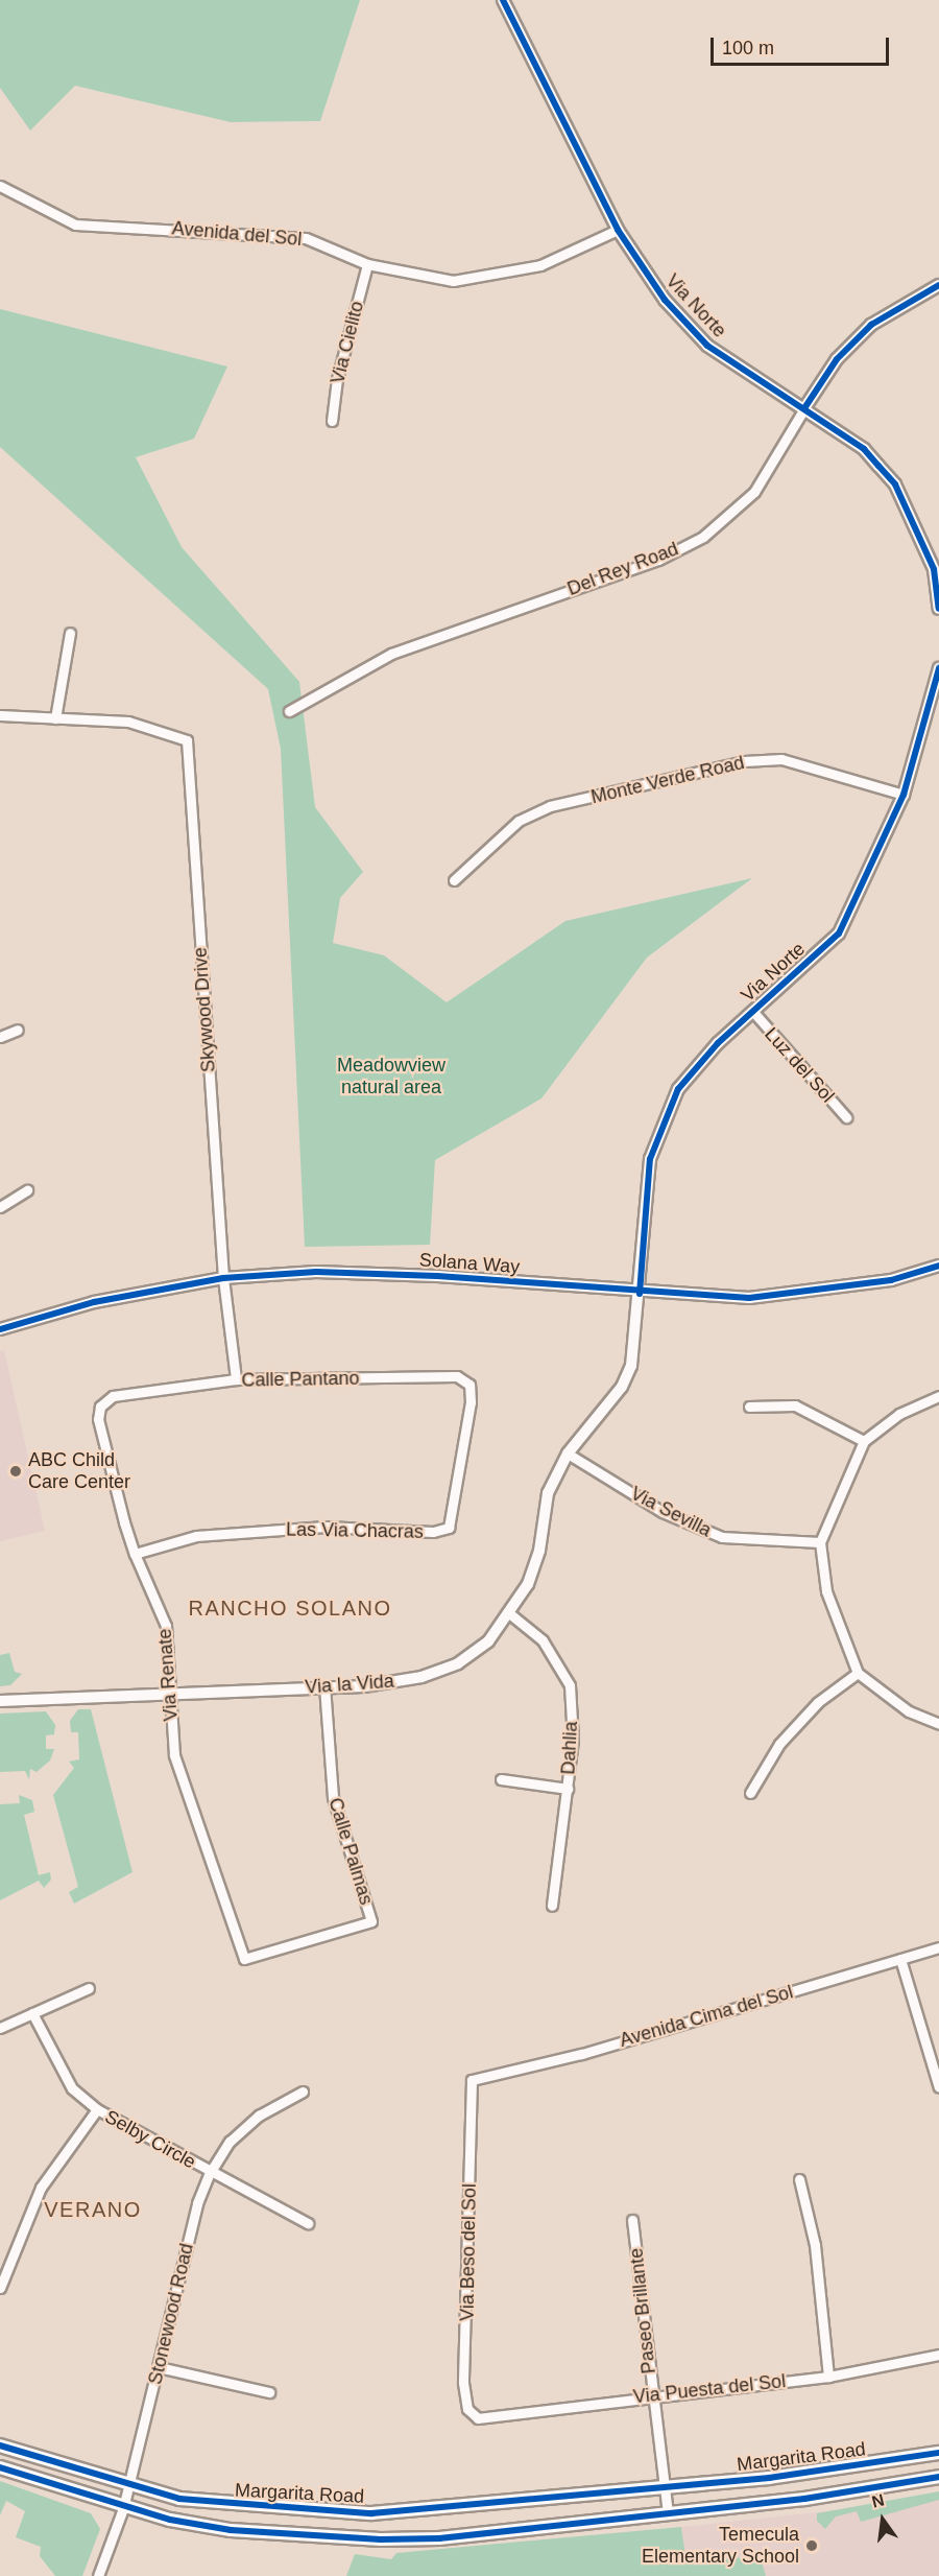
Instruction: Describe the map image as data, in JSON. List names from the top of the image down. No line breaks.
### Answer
{"streets":{"main road":["Margarita Road"],"street":["Avenida del Sol","Via Norte","Via Cielito","Del Rey Road","Monte Verde Road","Skywood Drive","Luz del Sol","Solana Way","Calle Pantano","Via Sevilla","Las Via Chacras","Via Renate","Via la Vida","Dahlia","Calle Palmas","Avenida Cima del Sol","Selby Circle","Via Beso del Sol","Paseo Brillante","Stonewood Road","Via Puesta del Sol"]},"crossings":[["Avenida del Sol","Via Norte"],["Avenida del Sol","Via Cielito"],["Via Norte","Del Rey Road"],["Via Norte","Monte Verde Road"],["Via Norte","Luz del Sol"],["Via Norte","Solana Way"],["Via Norte","Via la Vida"],["Skywood Drive","Solana Way"],["Skywood Drive","Calle Pantano"],["Solana Way","Via la Vida"],["Calle Pantano","Las Via Chacras"],["Calle Pantano","Via Renate"],["Via Sevilla","Via la Vida"],["Las Via Chacras","Via Renate"],["Via Renate","Via la Vida"],["Via Renate","Calle Palmas"],["Via la Vida","Dahlia"],["Via la Vida","Calle Palmas"],["Avenida Cima del Sol","Via Beso del Sol"],["Selby Circle","Stonewood Road"],["Via Beso del Sol","Via Puesta del Sol"],["Paseo Brillante","Via Puesta del Sol"],["Paseo Brillante","Margarita Road"],["Stonewood Road","Margarita Road"]],"districts":["RANCHO SOLANO","VERANO"],"parks":["Meadowview natural area"],"places":["ABC Child Care Center","Temecula Elementary School"],"scale_bar":"100 m","north":"top"}
